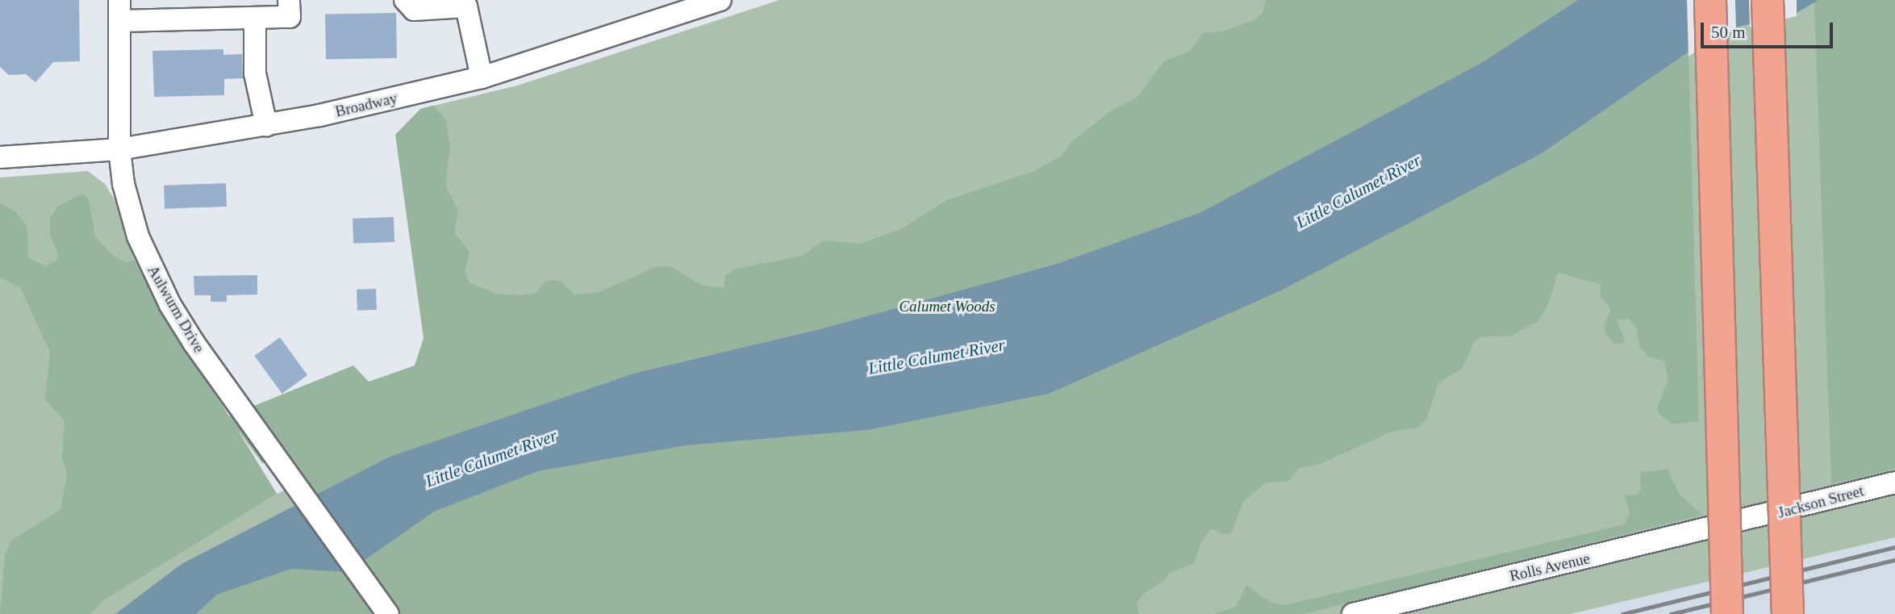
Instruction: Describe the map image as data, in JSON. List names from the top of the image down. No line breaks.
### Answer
{"streets":{"street":["Broadway","Aulwurm Drive","Jackson Street","Rolls Avenue"]},"crossings":[["Broadway","Aulwurm Drive"],["Jackson Street","Rolls Avenue"]],"water":["Little Calumet River"],"parks":["Calumet Woods"],"scale_bar":"50 m"}
